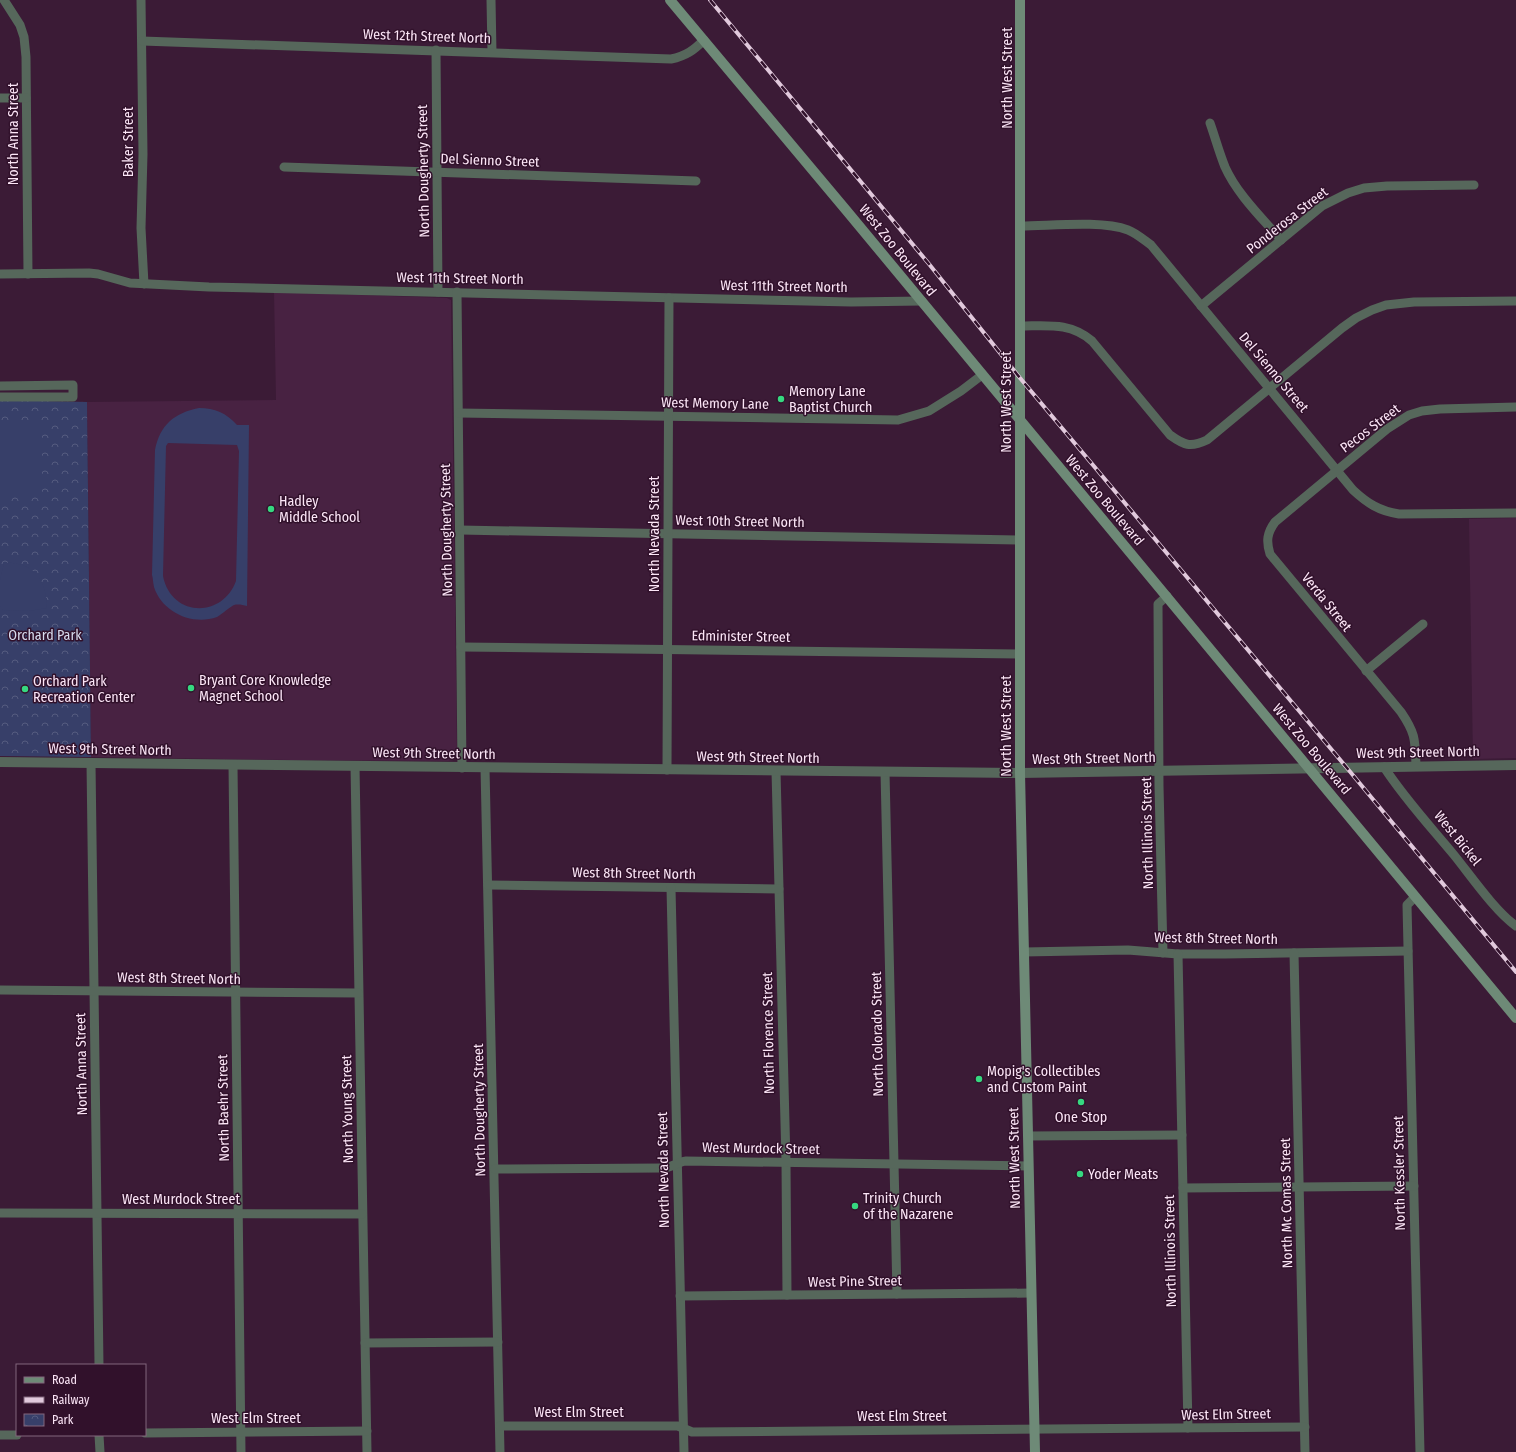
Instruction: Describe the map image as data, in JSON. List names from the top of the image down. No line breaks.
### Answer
{"streets":{"main road":["North West Street","West Zoo Boulevard"],"street":["West 12th Street North","North Anna Street","Baker Street","Del Sienno Street","North Dougherty Street","Ponderosa Street","West 11th Street North","West Memory Lane","Pecos Street","West 10th Street North","North Nevada Street","Verda Street","Edminister Street","West 9th Street North","North Illinois Street","West Bickel","West 8th Street North","North Florence Street","North Colorado Street","North Baehr Street","North Young Street","West Murdock Street","North Kessler Street","North Mc Comas Street","West Pine Street","West Elm Street"]},"crossings":[["West 12th Street North","Baker Street"],["West 12th Street North","North Dougherty Street"],["West 12th Street North","West Zoo Boulevard"],["North West Street","Del Sienno Street"],["North West Street","West Zoo Boulevard"],["North West Street","West 10th Street North"],["North West Street","Edminister Street"],["North West Street","West 9th Street North"],["North West Street","West 8th Street North"],["North West Street","West Murdock Street"],["North West Street","West Pine Street"],["North West Street","West Elm Street"],["North Anna Street","West 11th Street North"],["North Anna Street","West 9th Street North"],["North Anna Street","West 8th Street North"],["North Anna Street","West Murdock Street"],["Baker Street","West 11th Street North"],["Del Sienno Street","North Dougherty Street"],["Del Sienno Street","Ponderosa Street"],["Del Sienno Street","Pecos Street"],["Del Sienno Street","Verda Street"],["North Dougherty Street","West 11th Street North"],["North Dougherty Street","West Memory Lane"],["North Dougherty Street","West 10th Street North"],["North Dougherty Street","Edminister Street"],["North Dougherty Street","West 9th Street North"],["North Dougherty Street","West 8th Street North"],["North Dougherty Street","West Murdock Street"],["North Dougherty Street","West Elm Street"],["West Zoo Boulevard","West 11th Street North"],["West Zoo Boulevard","West Memory Lane"],["West Zoo Boulevard","West 9th Street North"],["West Zoo Boulevard","North Illinois Street"],["West Zoo Boulevard","North Kessler Street"],["West 11th Street North","North Nevada Street"],["West Memory Lane","North Nevada Street"],["Pecos Street","Verda Street"],["West 10th Street North","North Nevada Street"],["North Nevada Street","Edminister Street"],["North Nevada Street","West 9th Street North"],["North Nevada Street","West 8th Street North"],["North Nevada Street","West Murdock Street"],["North Nevada Street","West Pine Street"],["North Nevada Street","West Elm Street"],["Verda Street","West 9th Street North"],["West 9th Street North","North Illinois Street"],["West 9th Street North","West Bickel"],["West 9th Street North","North Florence Street"],["West 9th Street North","North Colorado Street"],["West 9th Street North","North Baehr Street"],["West 9th Street North","North Young Street"],["North Illinois Street","West 8th Street North"],["North Illinois Street","West Elm Street"],["West 8th Street North","North Florence Street"],["West 8th Street North","North Baehr Street"],["West 8th Street North","North Young Street"],["West 8th Street North","North Kessler Street"],["West 8th Street North","North Mc Comas Street"],["North Florence Street","West Murdock Street"],["North Florence Street","West Pine Street"],["North Colorado Street","West Murdock Street"],["North Colorado Street","West Pine Street"],["North Baehr Street","West Murdock Street"],["North Baehr Street","West Elm Street"],["North Young Street","West Murdock Street"],["North Young Street","West Elm Street"],["North Mc Comas Street","West Elm Street"]],"parks":["Orchard Park"],"places":["Memory Lane Baptist Church","Hadley Middle School","Bryant Core Knowledge Magnet School","Orchard Park Recreation Center","Mopig's Collectibles and Custom Paint","One Stop","Yoder Meats","Trinity Church of the Nazarene"],"legend":["Road","Railway","Park"]}
